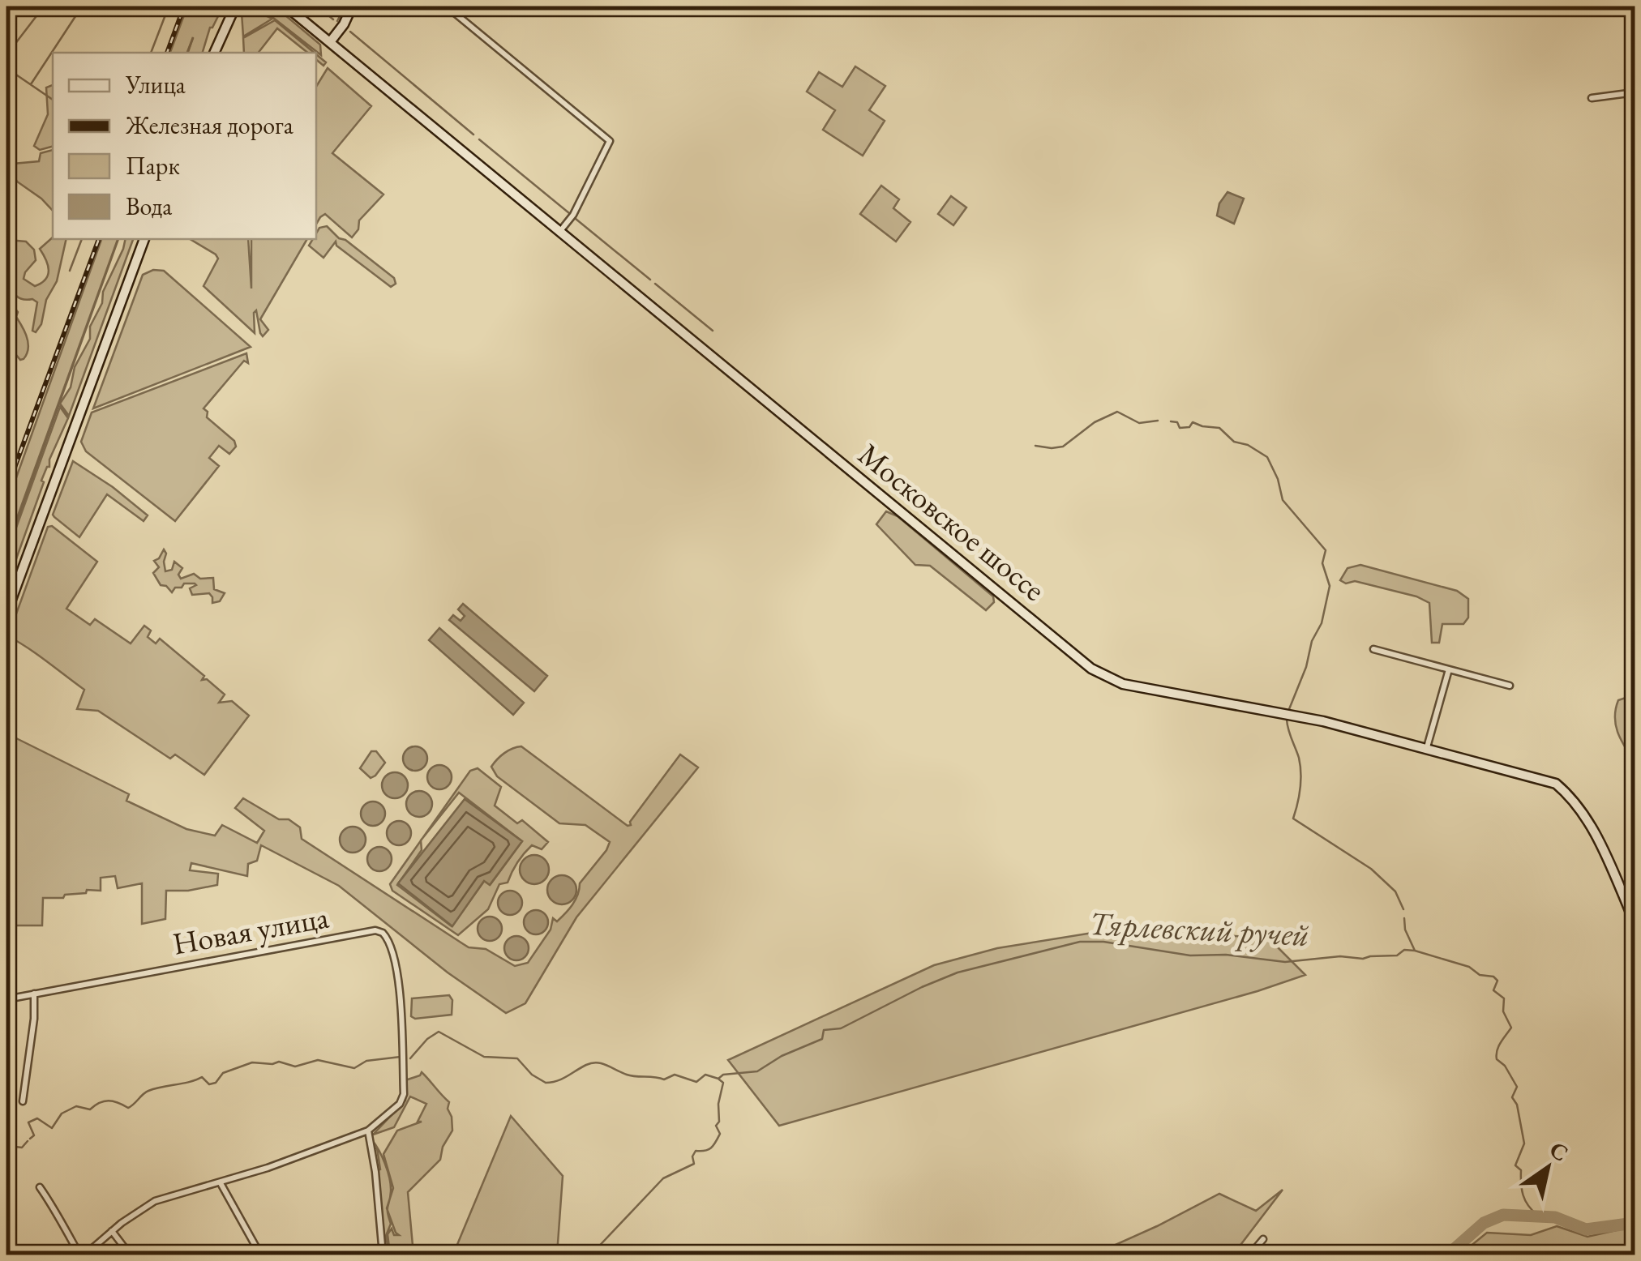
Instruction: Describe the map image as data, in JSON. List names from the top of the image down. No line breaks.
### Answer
{"streets":{"main road":["Московское шоссе"],"street":["Новая улица"]},"water":["Тярлевский ручей"],"legend":["Улица","Железная дорога","Парк","Вода"],"north":"top right"}
